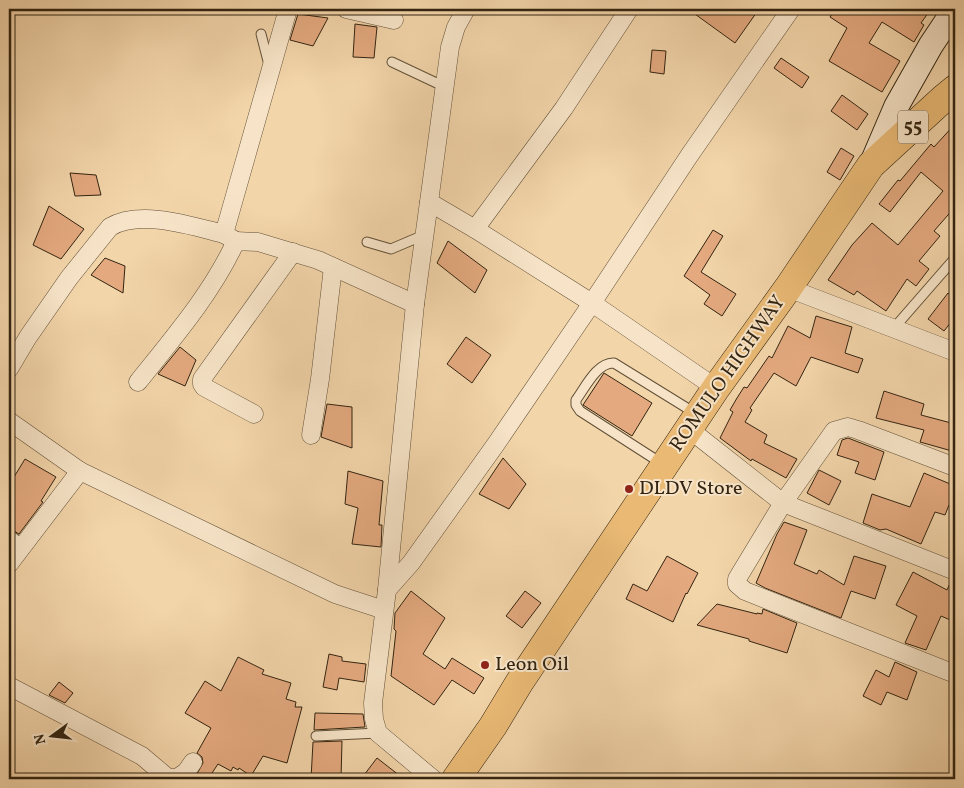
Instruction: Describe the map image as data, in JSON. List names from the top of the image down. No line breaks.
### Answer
{"streets":{"highway":["55","ROMULO HIGHWAY"]},"places":["DLDV Store","Leon Oil"],"north":"left"}
